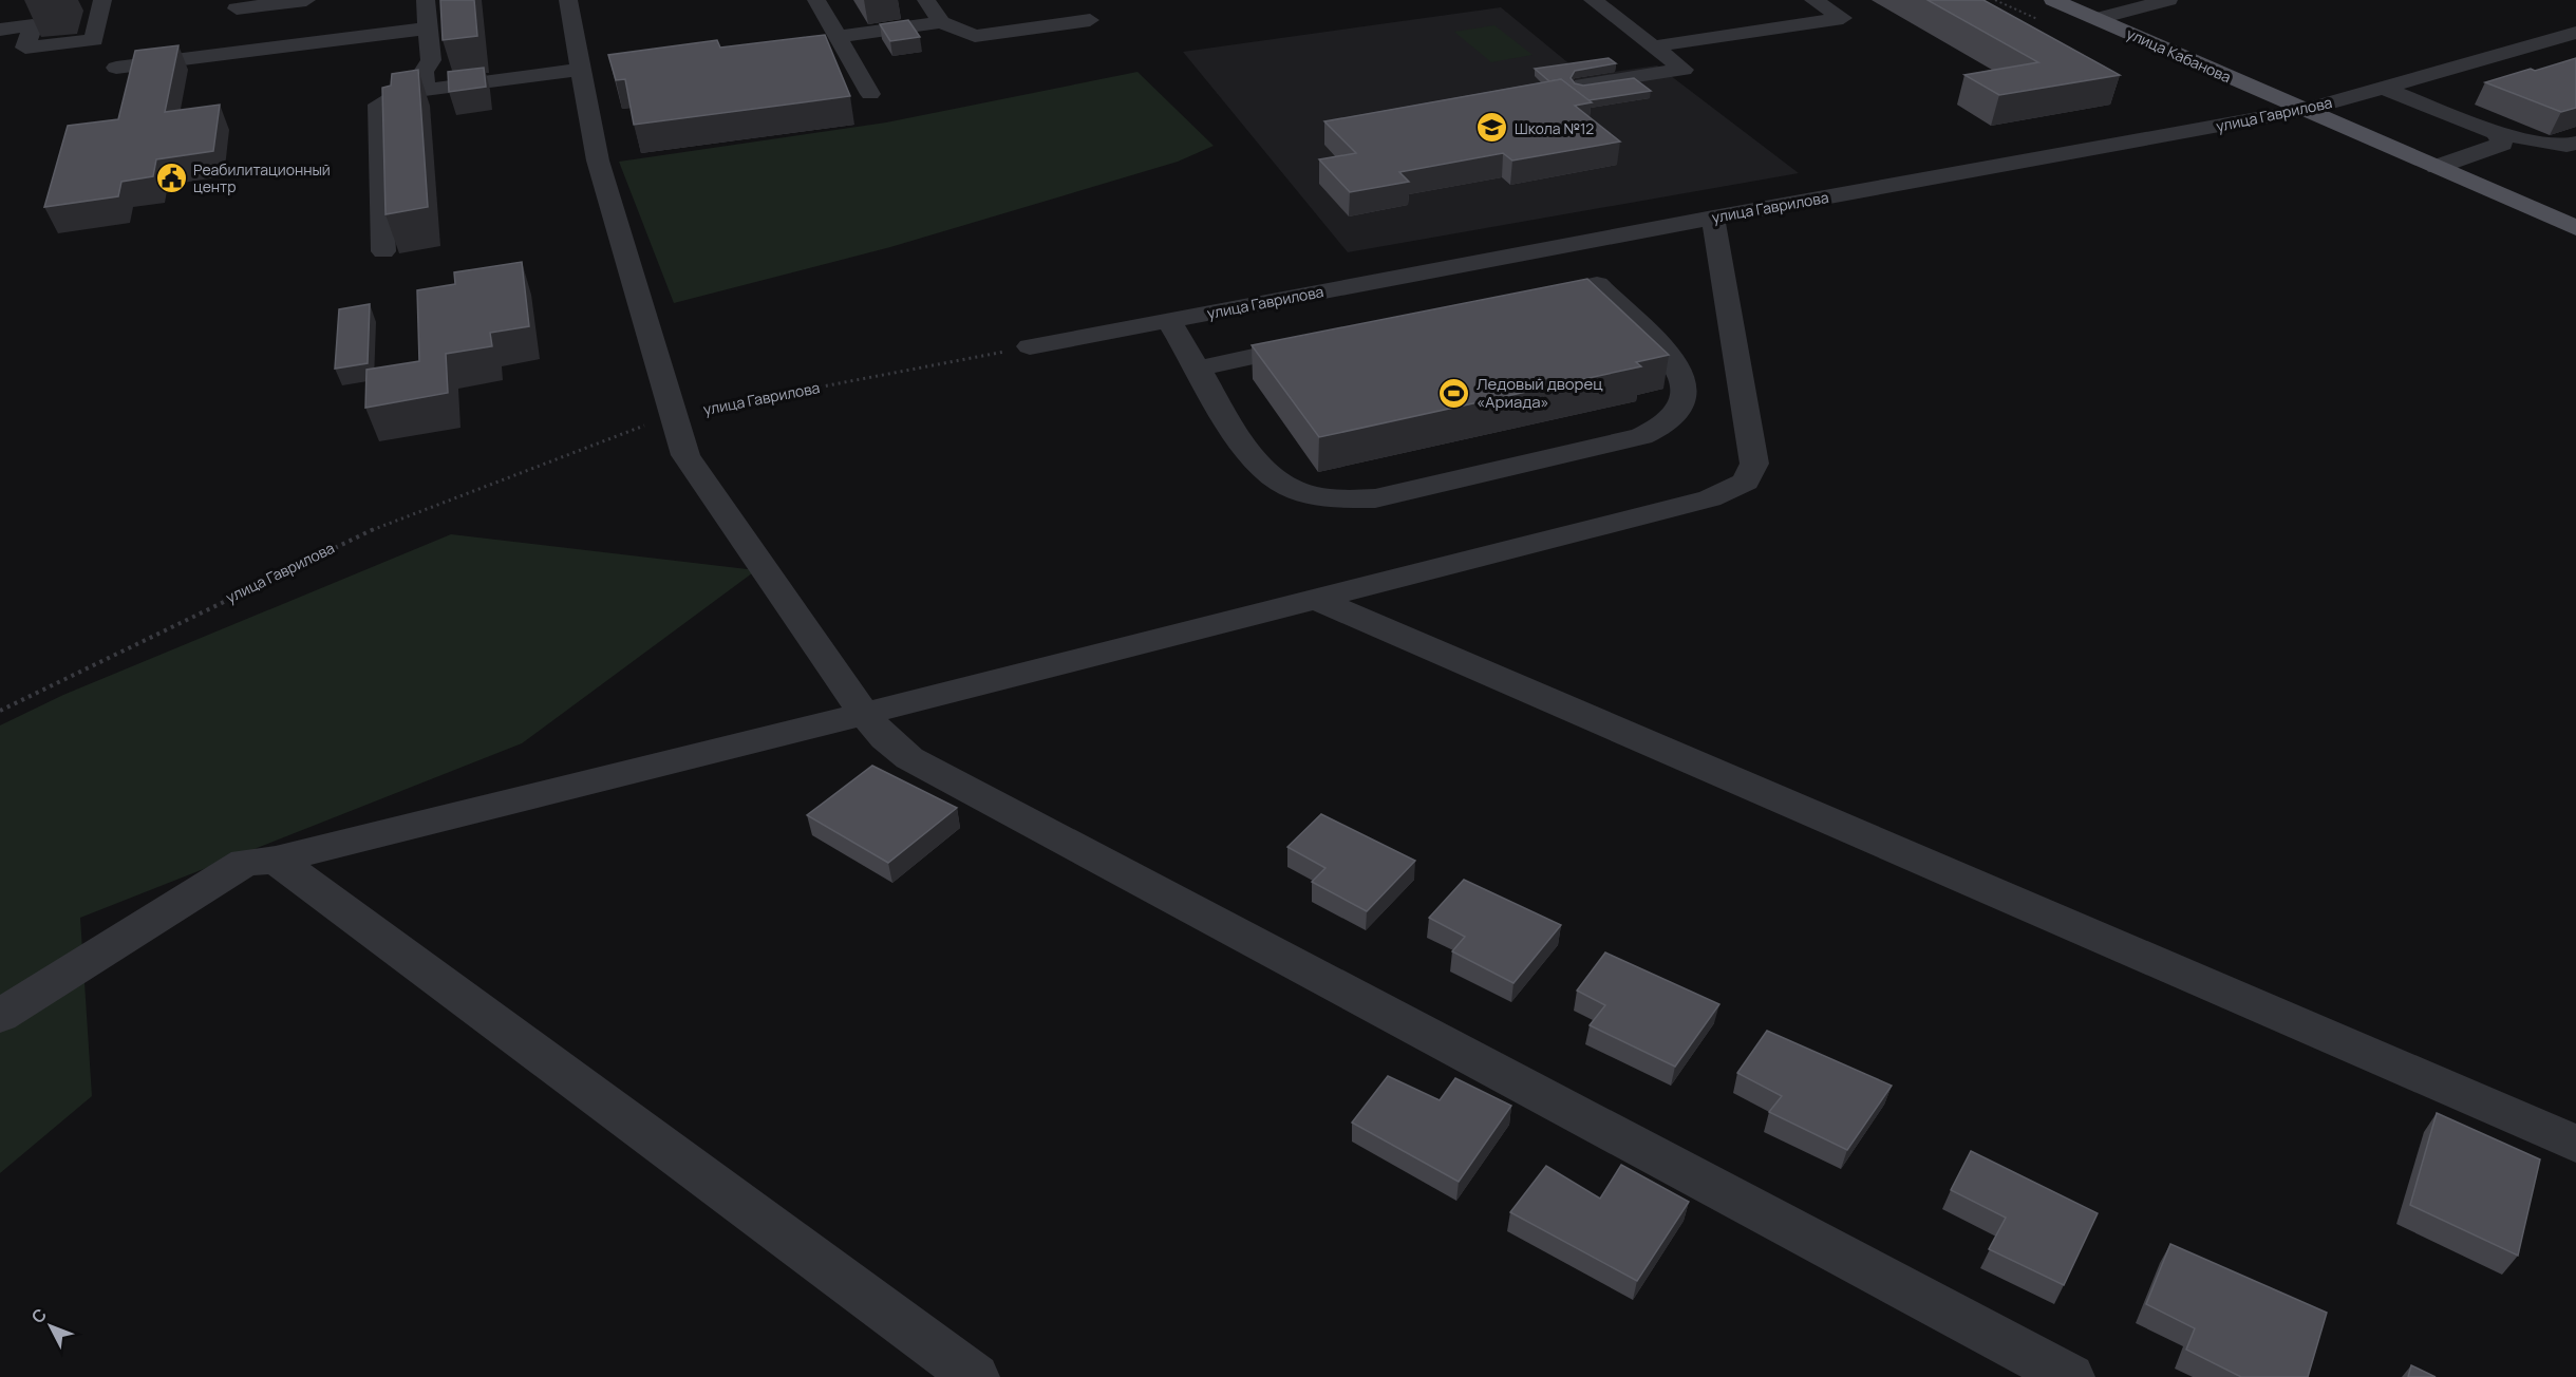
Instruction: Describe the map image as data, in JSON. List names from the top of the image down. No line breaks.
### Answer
{"streets":{"main road":["улица Кабанова"],"street":["улица Гаврилова"]},"crossings":[["улица Кабанова","улица Гаврилова"]],"places":{"school or university":["Школа №12"],"public building":["Реабилитационный центр"],"sports":["Ледовый дворец «Ариада»"]},"north":"top left"}
